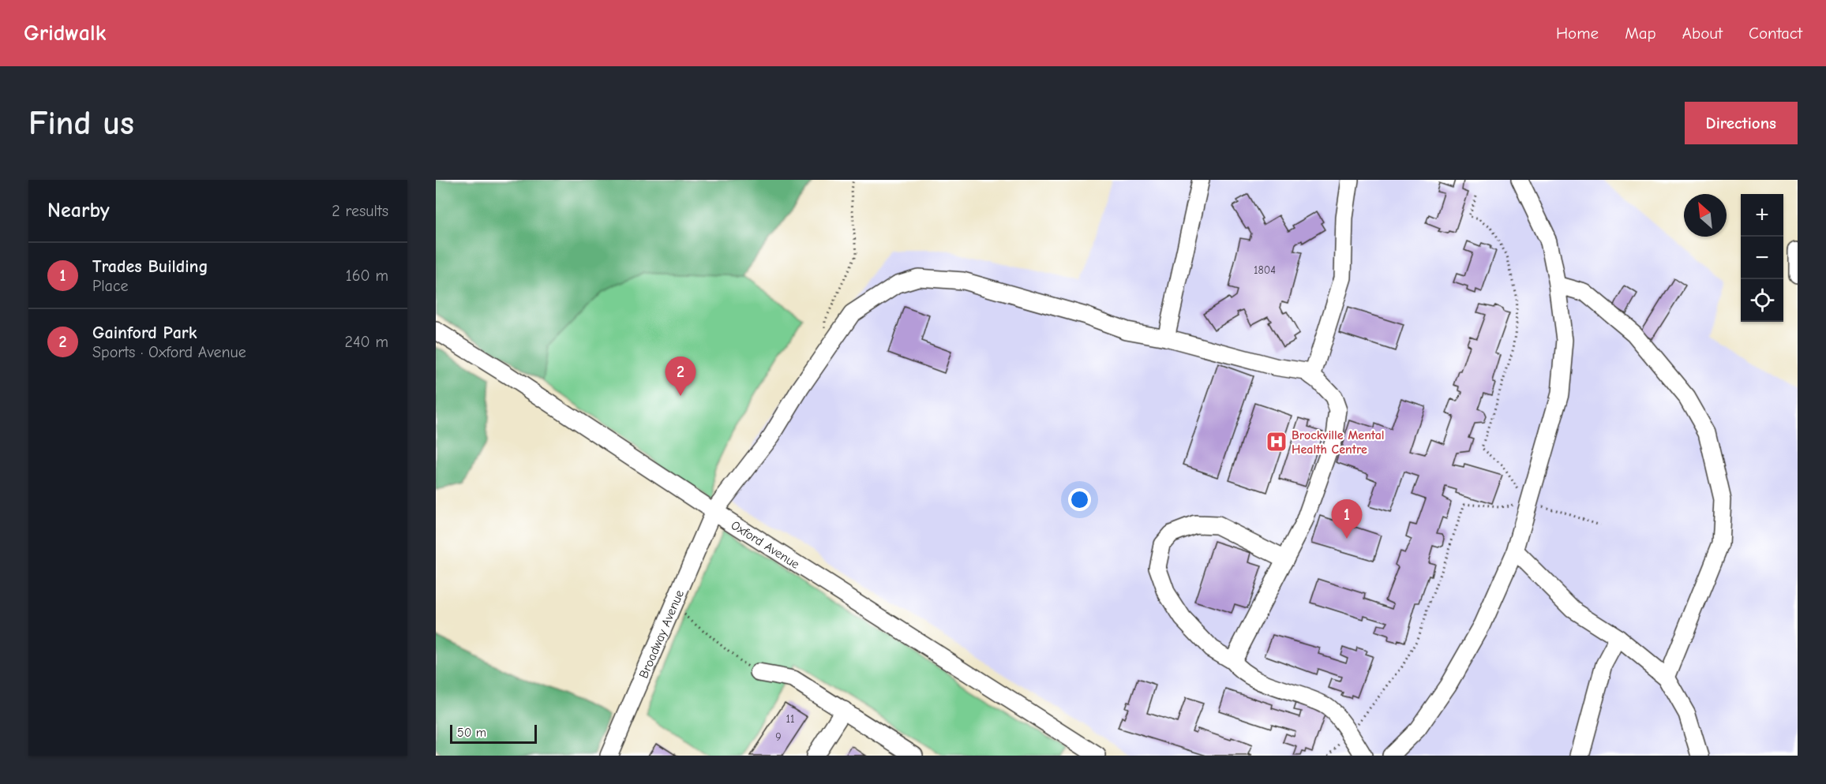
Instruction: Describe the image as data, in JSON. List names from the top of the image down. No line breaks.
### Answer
{"streets":{"street":["Oxford Avenue","Broadway Avenue"]},"crossings":[["Oxford Avenue","Broadway Avenue"]],"places":{"hospital":["Brockville Mental Health Centre"]},"house_numbers":["1804","11","9"],"scale_bar":"50 m","north":"top left","page":{"header":"Gridwalk","nav":["Home","Map","About","Contact"],"buttons":"Directions","title":"Find us","heading":["Nearby","2 results"],"map_buttons":["+","−"],"list":[{"mark":"1","name":"Trades Building","note":"Place","value":"160 m"},{"mark":"2","name":"Gainford Park","note":"Sports · Oxford Avenue","value":"240 m"}],"pins":["2","1"],"scale":"50 m"}}
